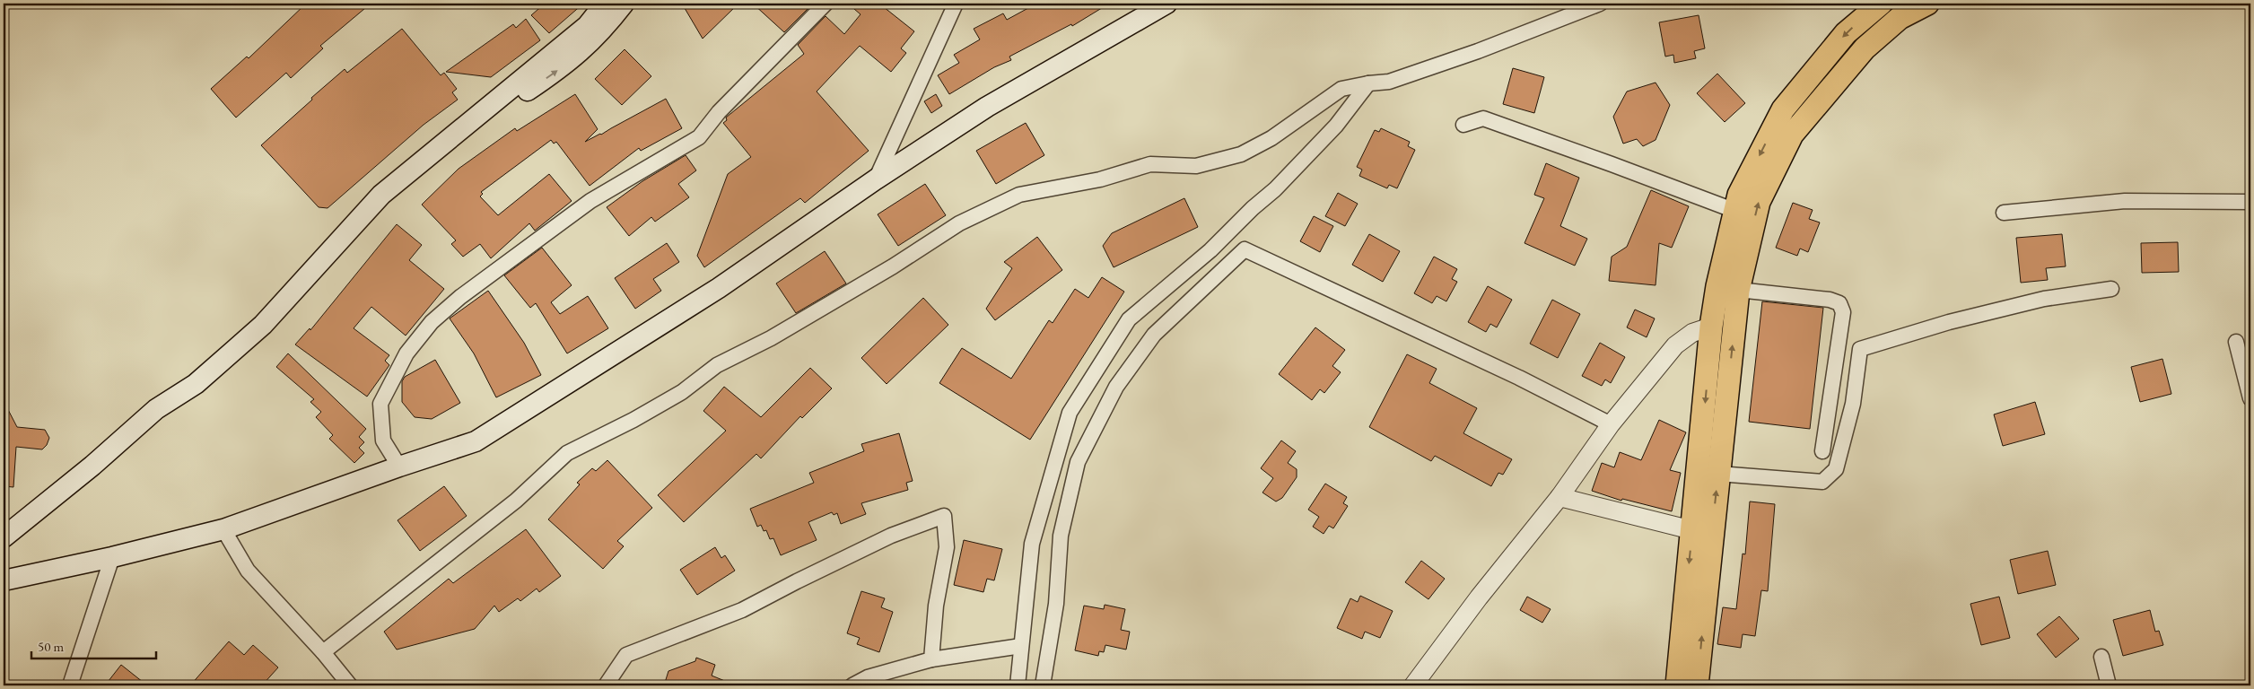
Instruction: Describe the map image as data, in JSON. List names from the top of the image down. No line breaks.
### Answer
{"scale_bar":"50 m"}
